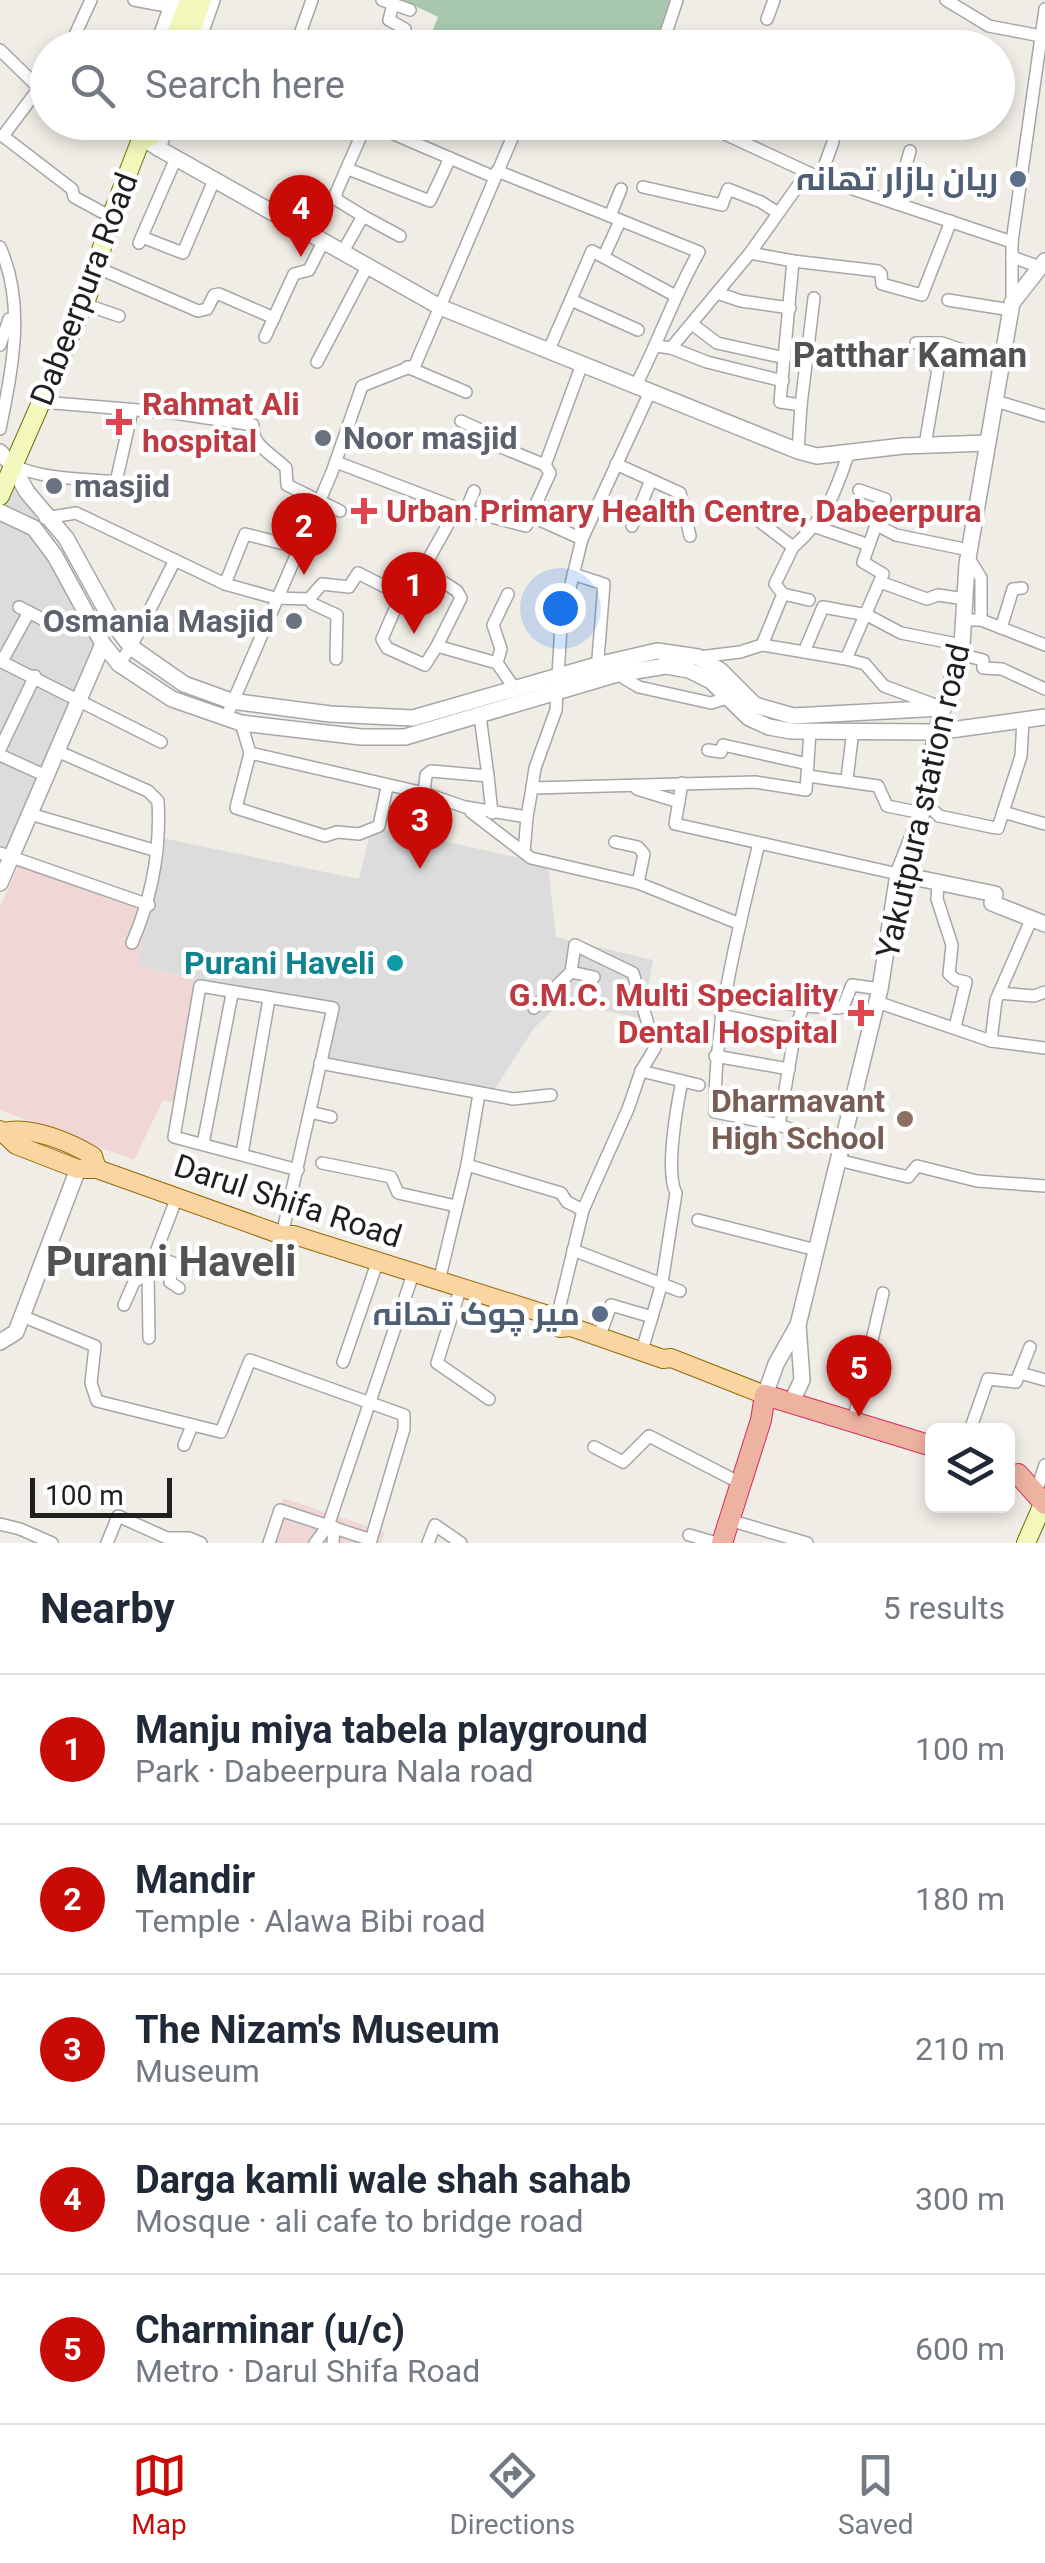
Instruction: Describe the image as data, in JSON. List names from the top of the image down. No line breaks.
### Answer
{"streets":{"main road":["Dabeerpura Road","Darul Shifa Road"],"street":["Yakutpura station road"]},"districts":["Patthar Kaman","Purani Haveli"],"places":{"other":["ریان بازار تھانہ","Noor masjid","masjid","Osmania Masjid","Purani Haveli","Dharmavant High School","میر چوک تھانہ"],"health":["Rahmat Ali hospital","Urban Primary Health Centre, Dabeerpura","G.M.C. Multi Speciality Dental Hospital"]},"scale_bar":"100 m","page":{"search":"Search here","pins":["4","2","1","3","5"],"scale":"100 m","heading":["Nearby","5 results"],"list":[{"mark":"1","name":"Manju miya tabela playground","note":"Park · Dabeerpura Nala road","value":"100 m"},{"mark":"2","name":"Mandir","note":"Temple · Alawa Bibi road","value":"180 m"},{"mark":"3","name":"The Nizam's Museum","note":"Museum","value":"210 m"},{"mark":"4","name":"Darga kamli wale shah sahab","note":"Mosque · ali cafe to bridge road","value":"300 m"},{"mark":"5","name":"Charminar (u/c)","note":"Metro · Darul Shifa Road","value":"600 m"}],"nav":["Map","Directions","Saved"]}}
